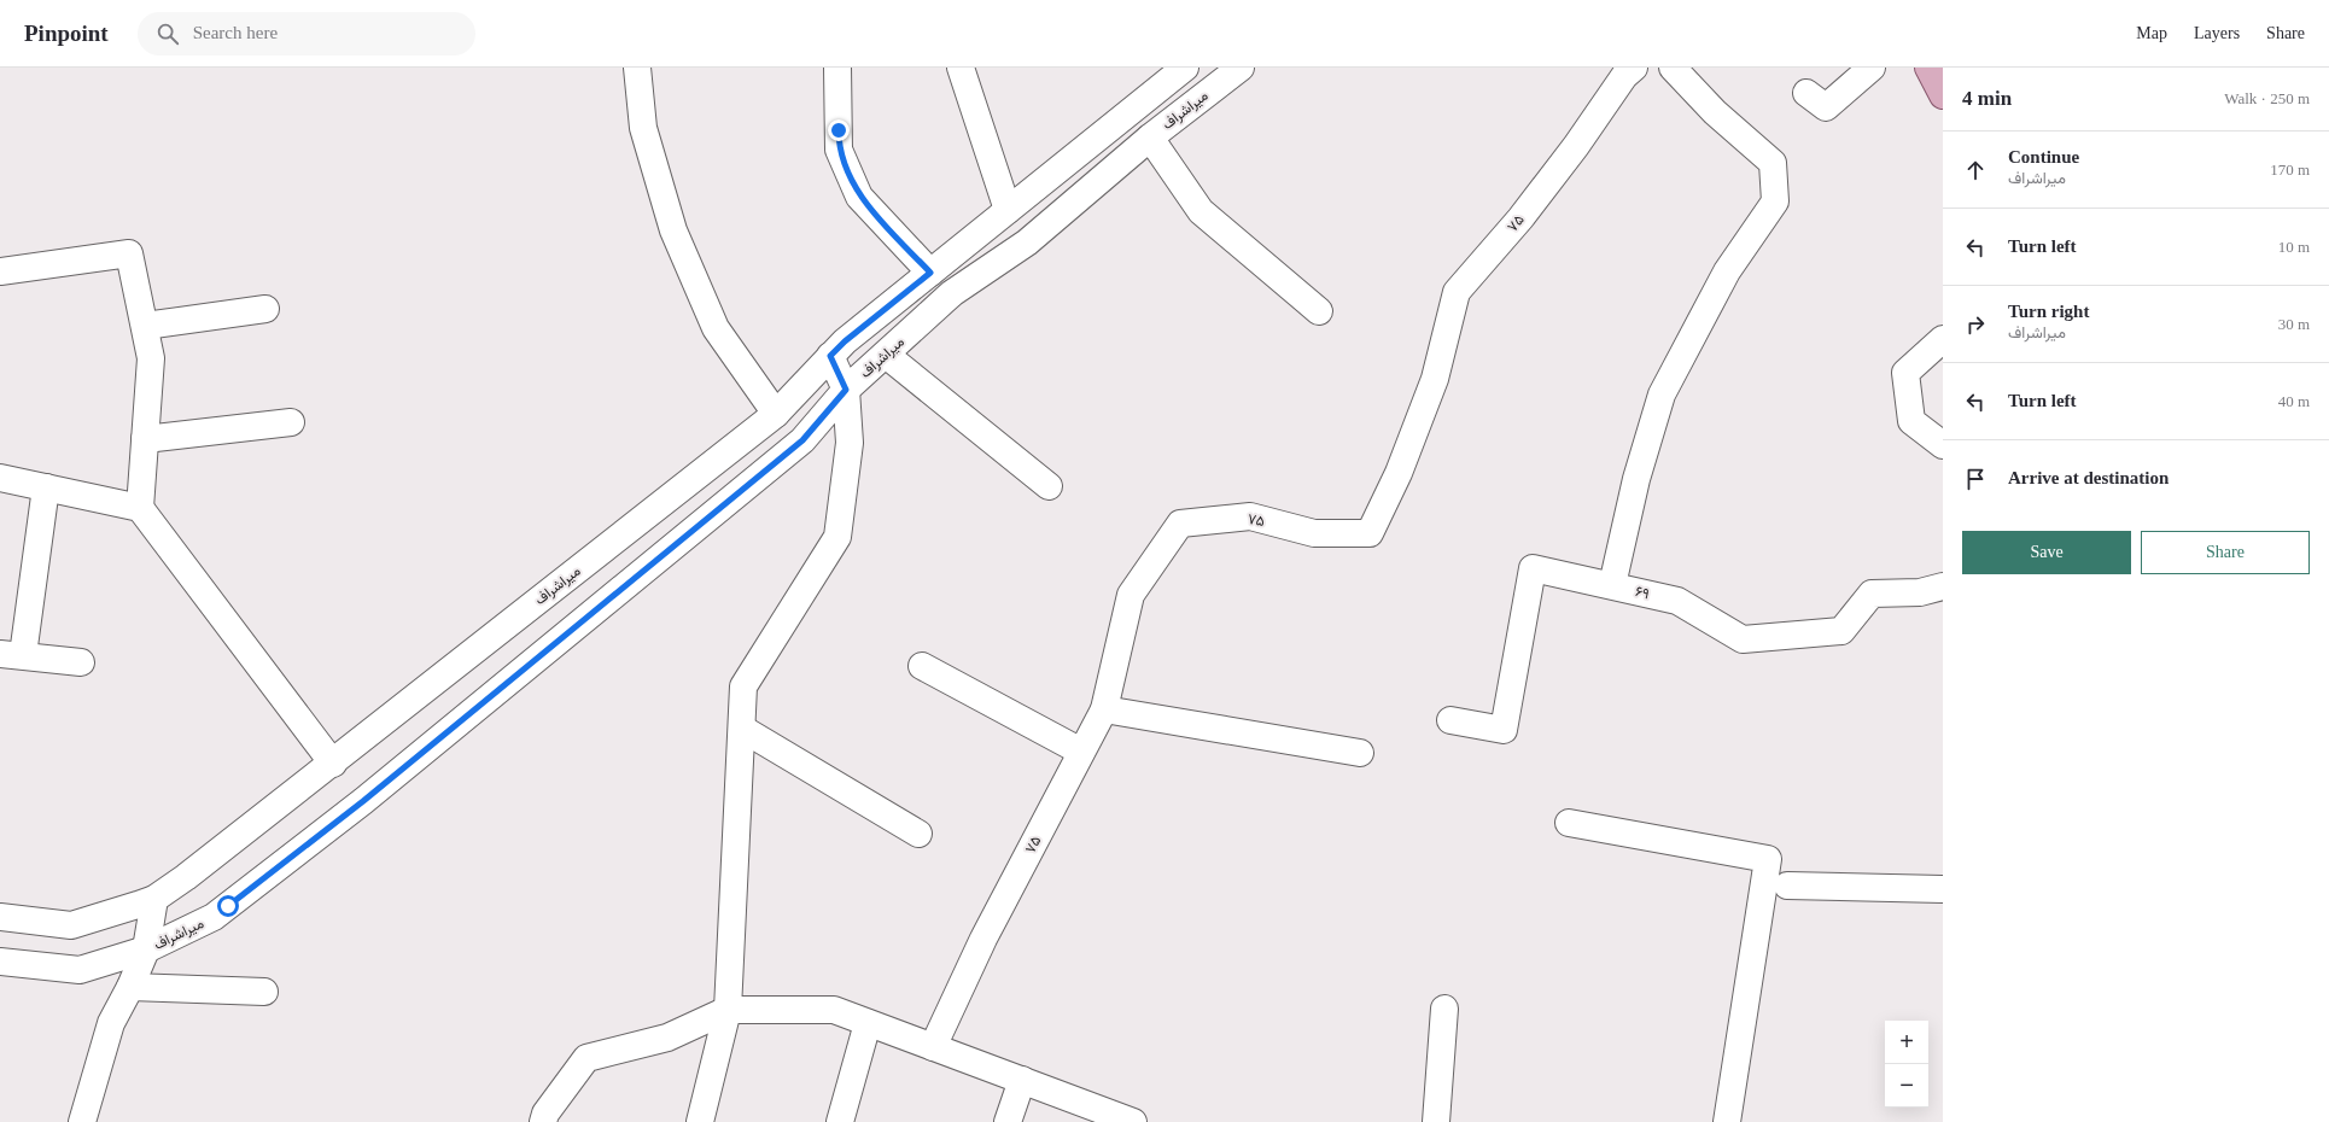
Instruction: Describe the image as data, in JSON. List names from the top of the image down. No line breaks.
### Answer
{"streets":{"street":["میراشراف","۷۵","۶۹"]},"page":{"header":"Pinpoint","search":"Search here","nav":["Map","Layers","Share"],"heading":["4 min","Walk · 250 m"],"list":[["Continue","میراشراف","170 m"],["Turn left","10 m"],["Turn right","میراشراف","30 m"],["Turn left","40 m"],"Arrive at destination"],"buttons":["Save","Share"],"map_buttons":["+","−"]}}
